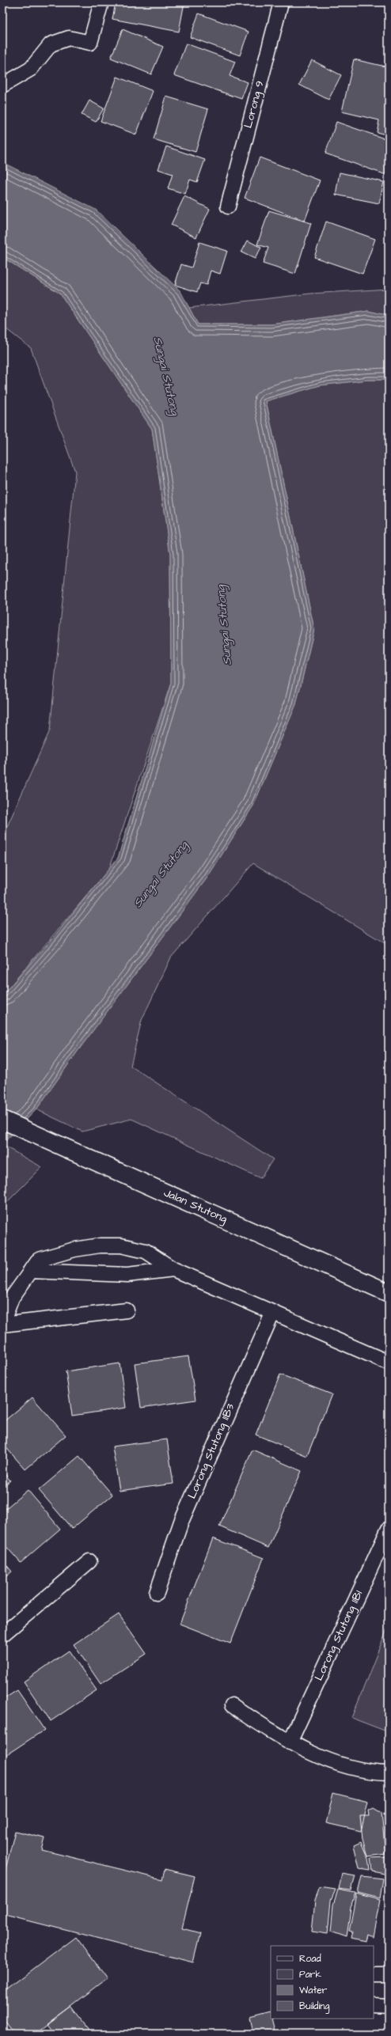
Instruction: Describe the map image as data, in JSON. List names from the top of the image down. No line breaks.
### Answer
{"streets":{"main road":["Jalan Stutong"],"street":["Lorong 9","Lorong Stutong 11B3","Lorong Stutong 11B1"]},"water":["Sungai Stutong"],"legend":["Road","Park","Water","Building"]}
